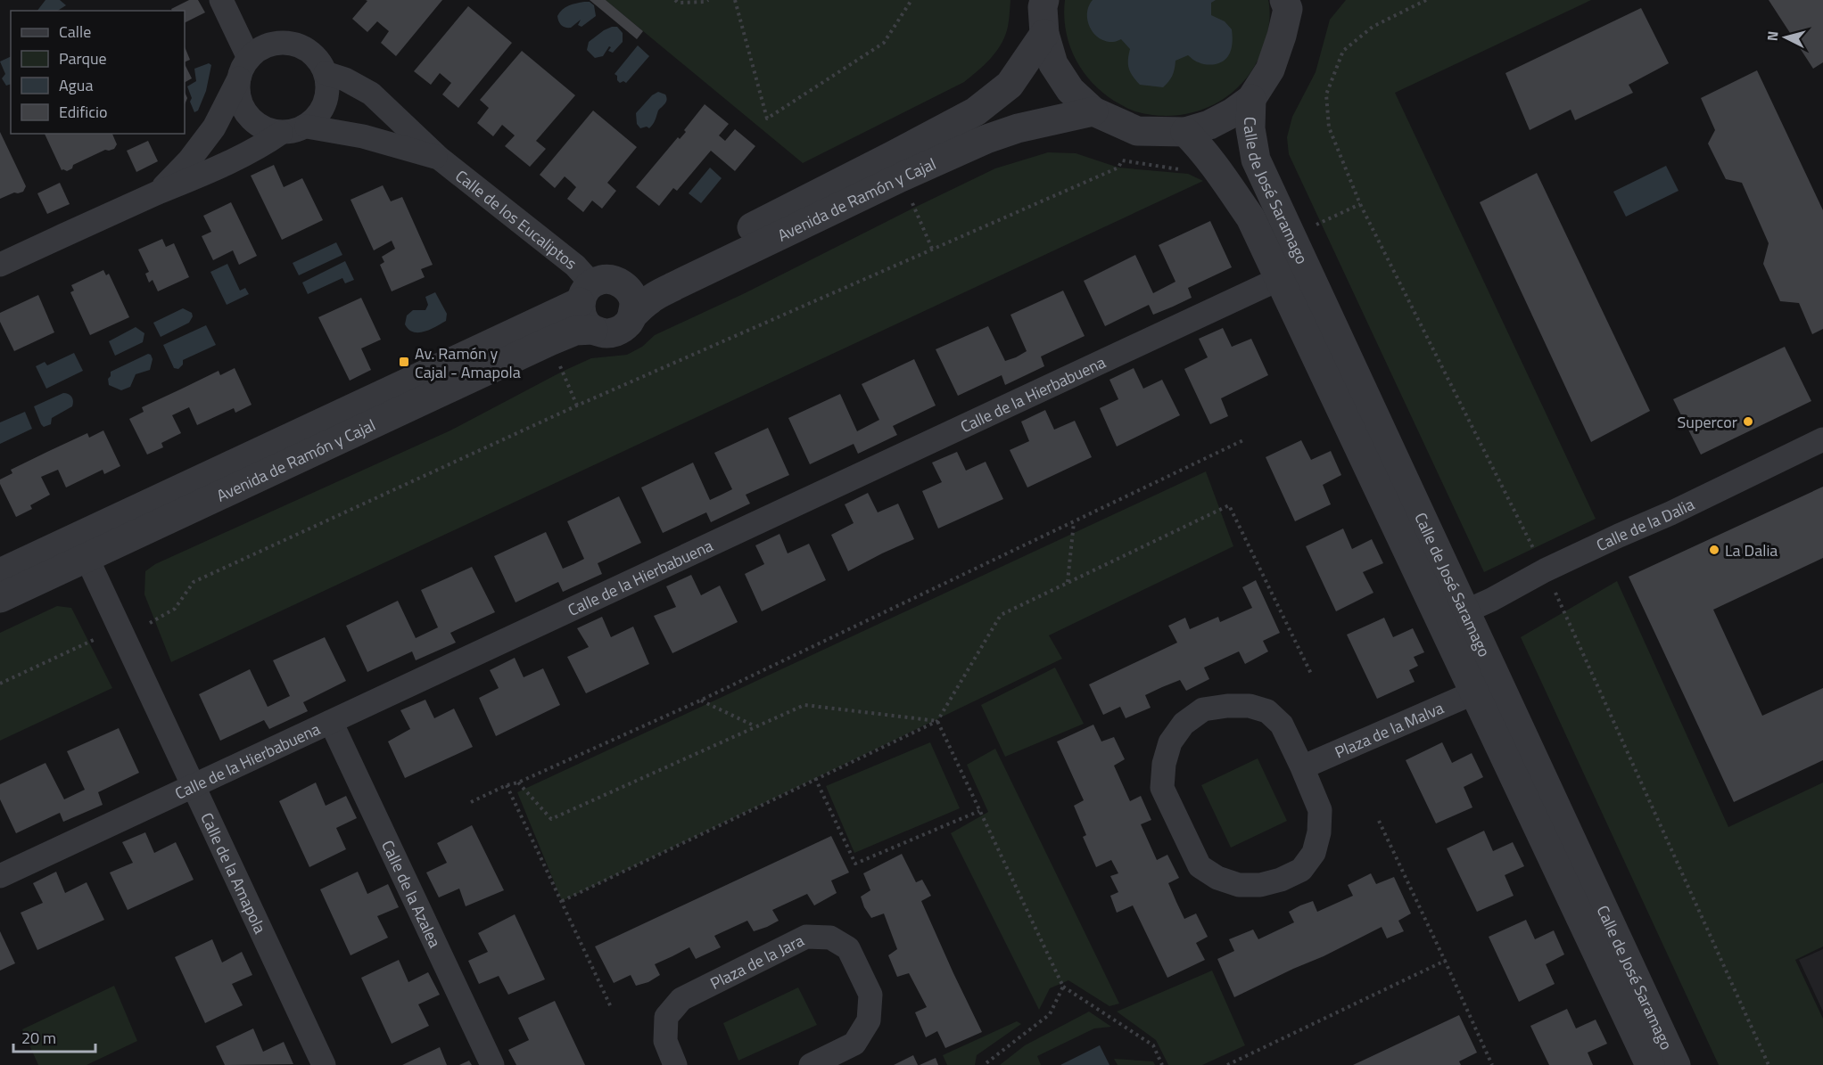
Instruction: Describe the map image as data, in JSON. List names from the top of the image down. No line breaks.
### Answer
{"streets":{"street":["Calle de José Saramago","Avenida de Ramón y Cajal","Calle de los Eucaliptos","Calle de la Hierbabuena","Calle de la Dalia","Plaza de la Malva","Calle de la Amapola","Calle de la Azalea","Plaza de la Jara"]},"crossings":[["Calle de José Saramago","Calle de la Hierbabuena"],["Calle de José Saramago","Calle de la Dalia"],["Calle de José Saramago","Plaza de la Malva"],["Avenida de Ramón y Cajal","Calle de los Eucaliptos"],["Avenida de Ramón y Cajal","Calle de la Amapola"],["Calle de la Hierbabuena","Calle de la Amapola"],["Calle de la Hierbabuena","Calle de la Azalea"]],"places":{"transit":["Av. Ramón y Cajal - Amapola"],"other":["Supercor","La Dalia"]},"legend":["Calle","Parque","Agua","Edificio"],"scale_bar":"20 m","north":"left"}
